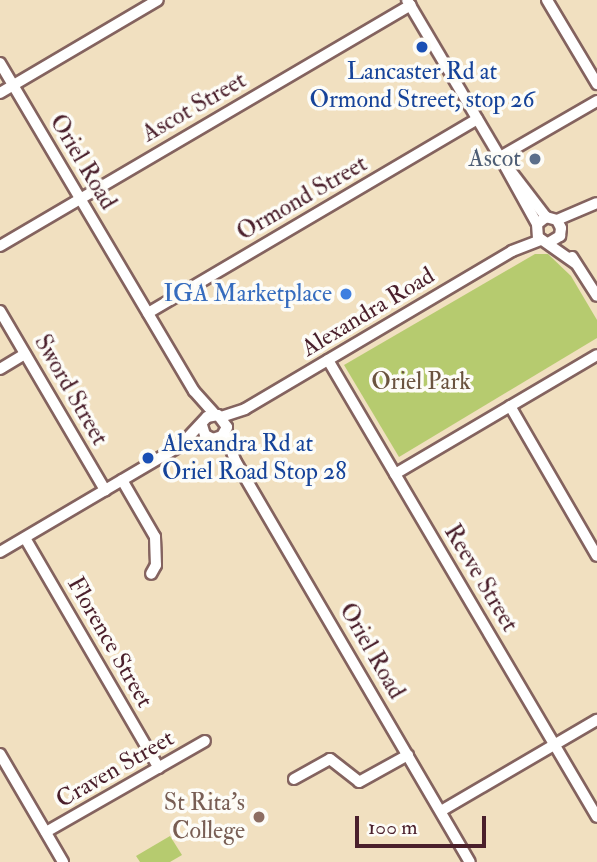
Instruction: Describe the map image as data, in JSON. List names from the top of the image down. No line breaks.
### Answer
{"streets":{"street":["Ascot Street","Oriel Road","Ormond Street","Alexandra Road","Sword Street","Reeve Street","Florence Street","Craven Street"]},"crossings":[["Ascot Street","Oriel Road"],["Oriel Road","Ormond Street"],["Oriel Road","Alexandra Road"],["Alexandra Road","Reeve Street"],["Florence Street","Craven Street"]],"parks":["Oriel Park"],"places":["Lancaster Rd at Ormond Street, stop 26","Ascot","IGA Marketplace","Alexandra Rd at Oriel Road Stop 28","St Rita's College"],"scale_bar":"100 m"}
